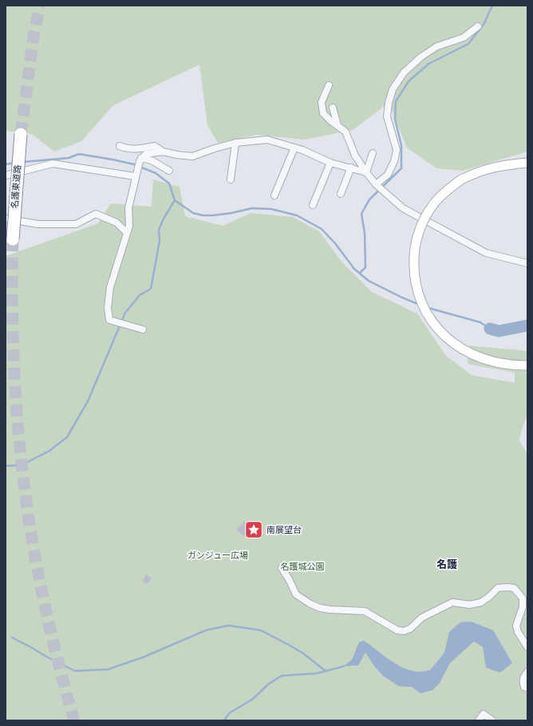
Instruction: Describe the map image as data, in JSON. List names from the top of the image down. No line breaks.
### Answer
{"streets":{"highway":["名護東道路"]},"districts":["名護"],"parks":["ガンジュー広場","名護城公園"],"places":{"place":["南展望台"]}}
